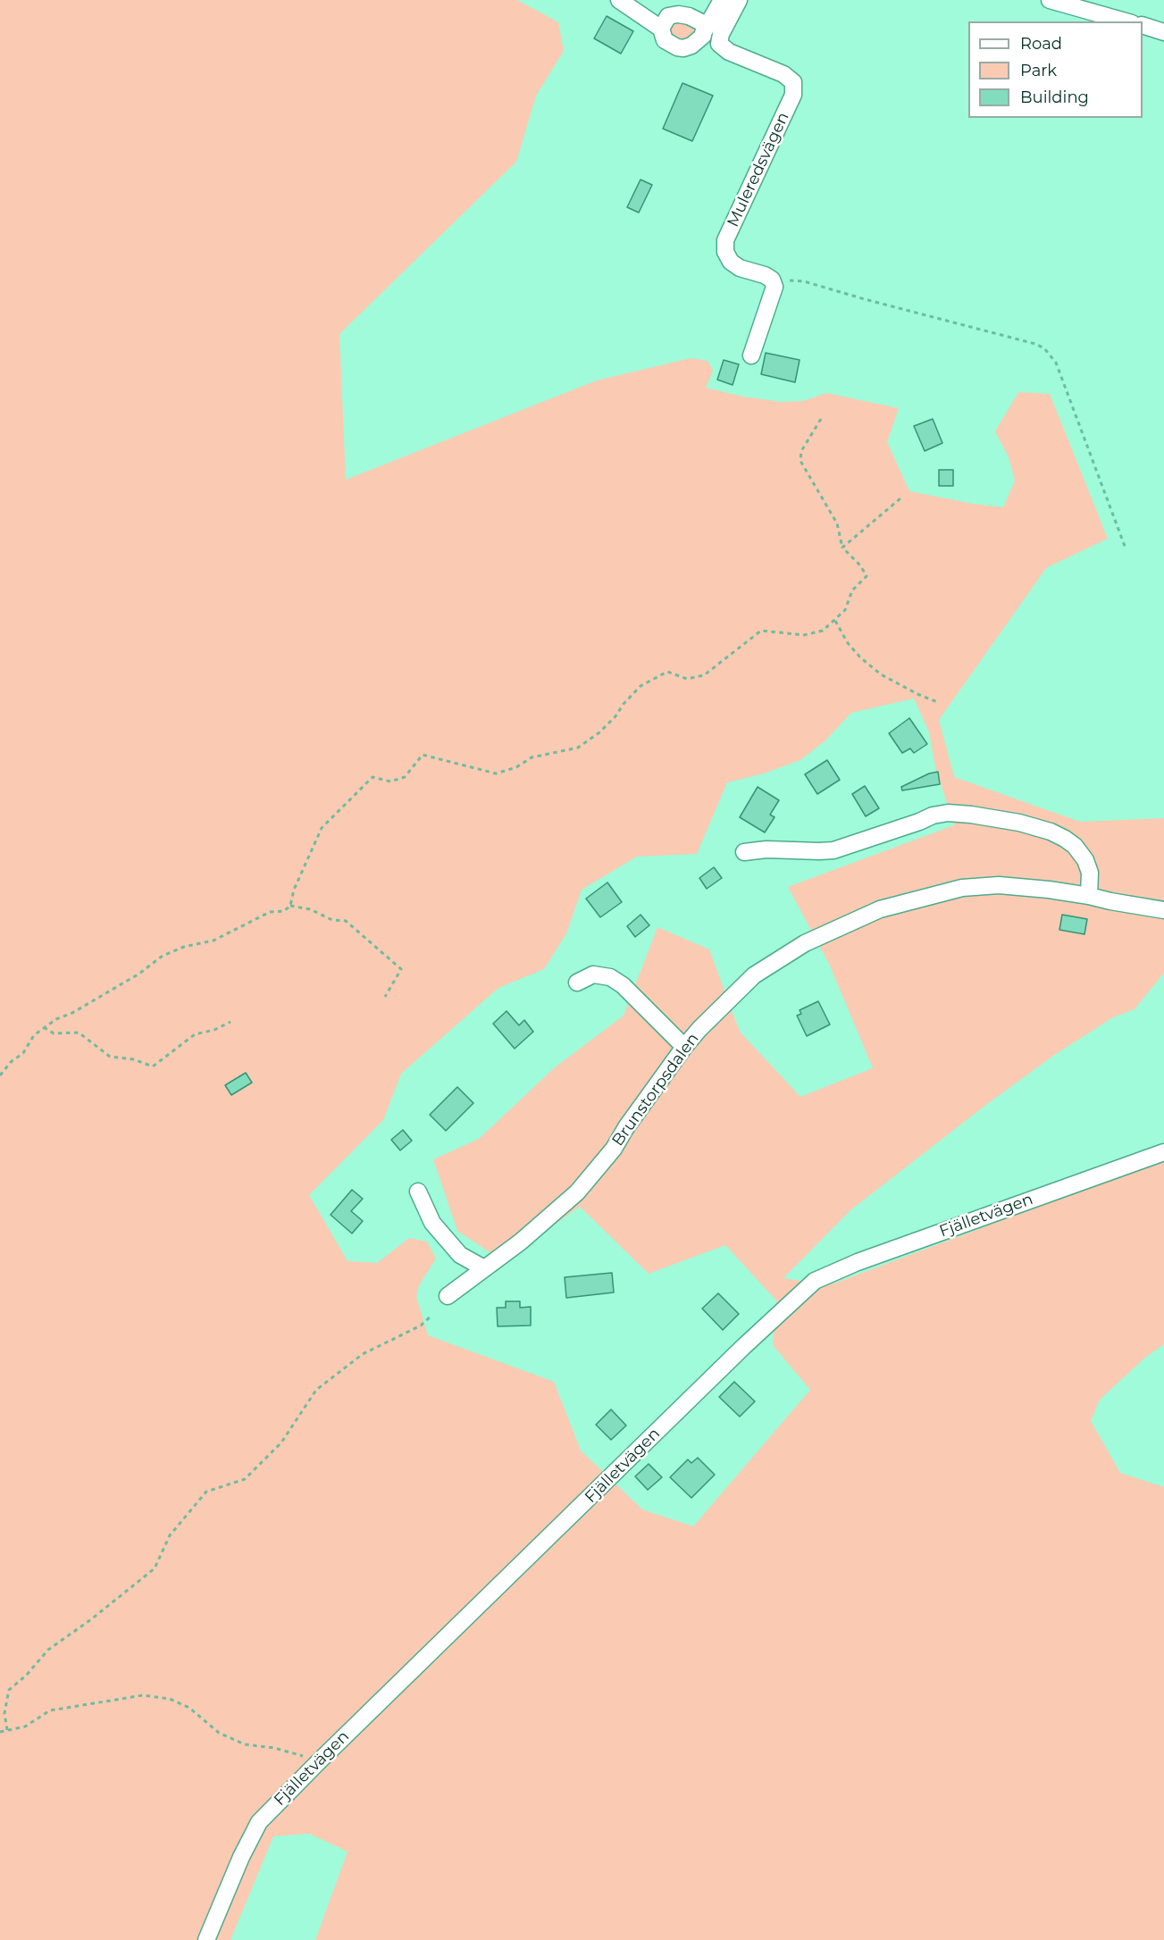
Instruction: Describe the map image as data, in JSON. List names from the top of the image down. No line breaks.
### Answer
{"streets":{"street":["Muleredsvägen","Brunstorpsdalen","Fjälletvägen"]},"legend":["Road","Park","Building"]}
